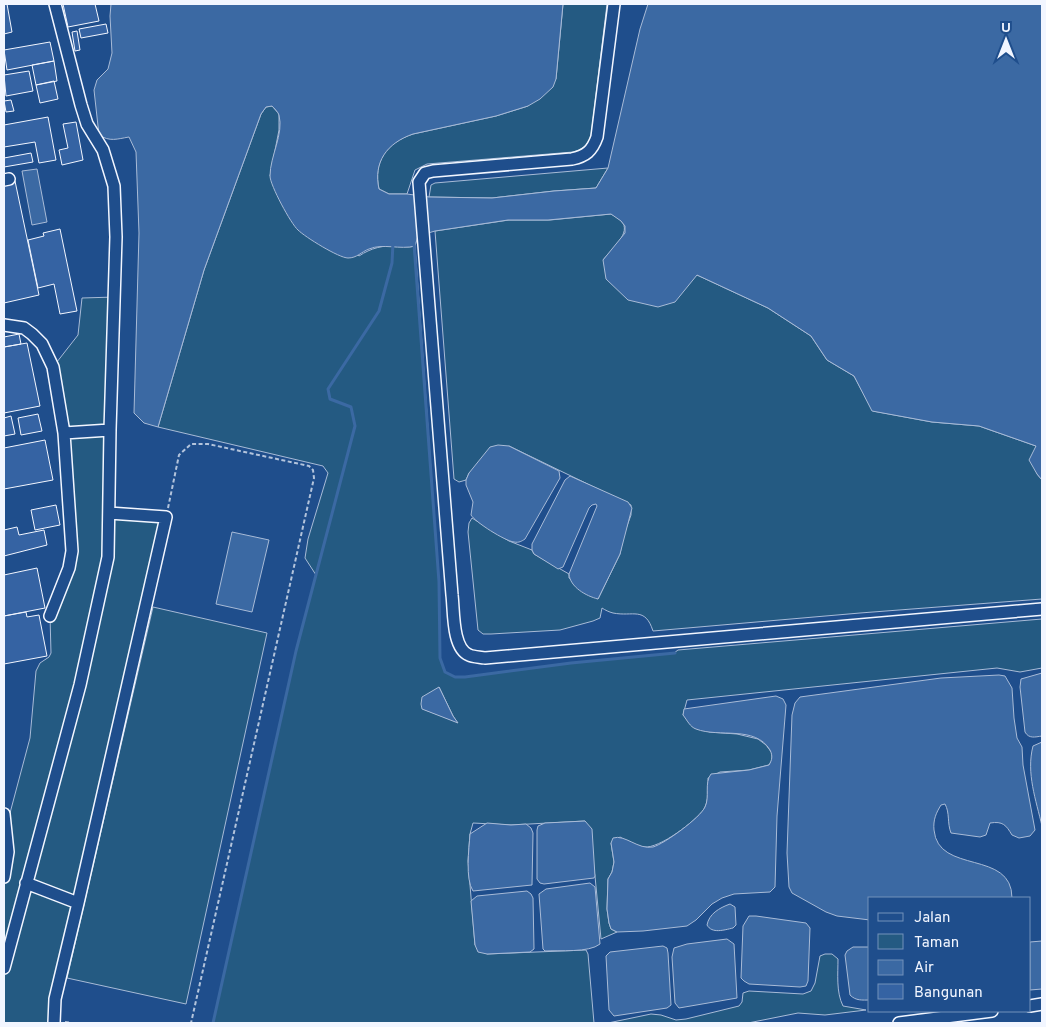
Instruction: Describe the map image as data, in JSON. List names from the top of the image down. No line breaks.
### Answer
{"legend":["Jalan","Taman","Air","Bangunan"],"north":"top"}
